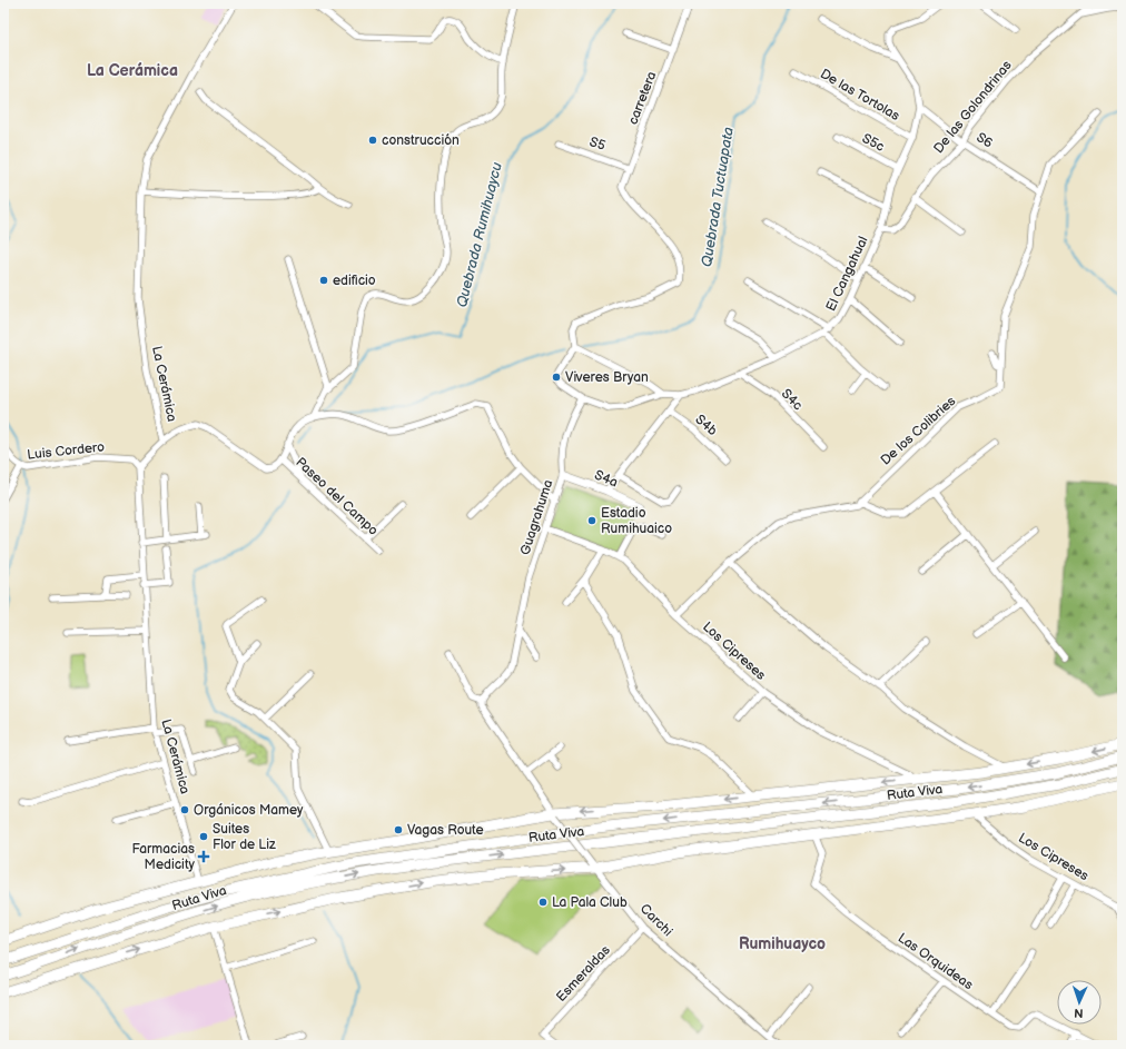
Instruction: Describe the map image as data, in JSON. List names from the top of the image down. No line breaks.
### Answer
{"streets":{"main road":["Ruta Viva"],"street":["De las Tortolas","carretera","De las Golondrinas","S6","S5c","S5","El Cangahual","La Cerámica","S4c","S4b","De los Colibries","Luis Cordero","S4a","Paseo del Campo","Guagrahuma","Los Cipreses","Carchi","Las Orquideas","Esmeraldas"]},"crossings":[["De las Tortolas","El Cangahual"],["carretera","S5"],["De las Golondrinas","S6"],["De las Golondrinas","El Cangahual"],["S6","El Cangahual"],["S6","De los Colibries"],["S5c","El Cangahual"],["El Cangahual","S4c"],["El Cangahual","Guagrahuma"],["La Cerámica","Luis Cordero"],["La Cerámica","Ruta Viva"],["De los Colibries","Los Cipreses"],["S4a","Guagrahuma"],["Guagrahuma","Los Cipreses"],["Guagrahuma","Carchi"],["Los Cipreses","Ruta Viva"],["Ruta Viva","Carchi"],["Carchi","Esmeraldas"]],"districts":["La Cerámica","Rumihuayco"],"water":["Quebrada Tuctuapata","Quebrada Rumihuaycu"],"places":{"other":["construcción","edificio","Viveres Bryan","Estadio Rumihuaico","Orgánicos Mamey","Vagas Route","Suites Flor de Liz","La Pala Club"],"health":["Farmacias Medicity"]},"north":"bottom"}
